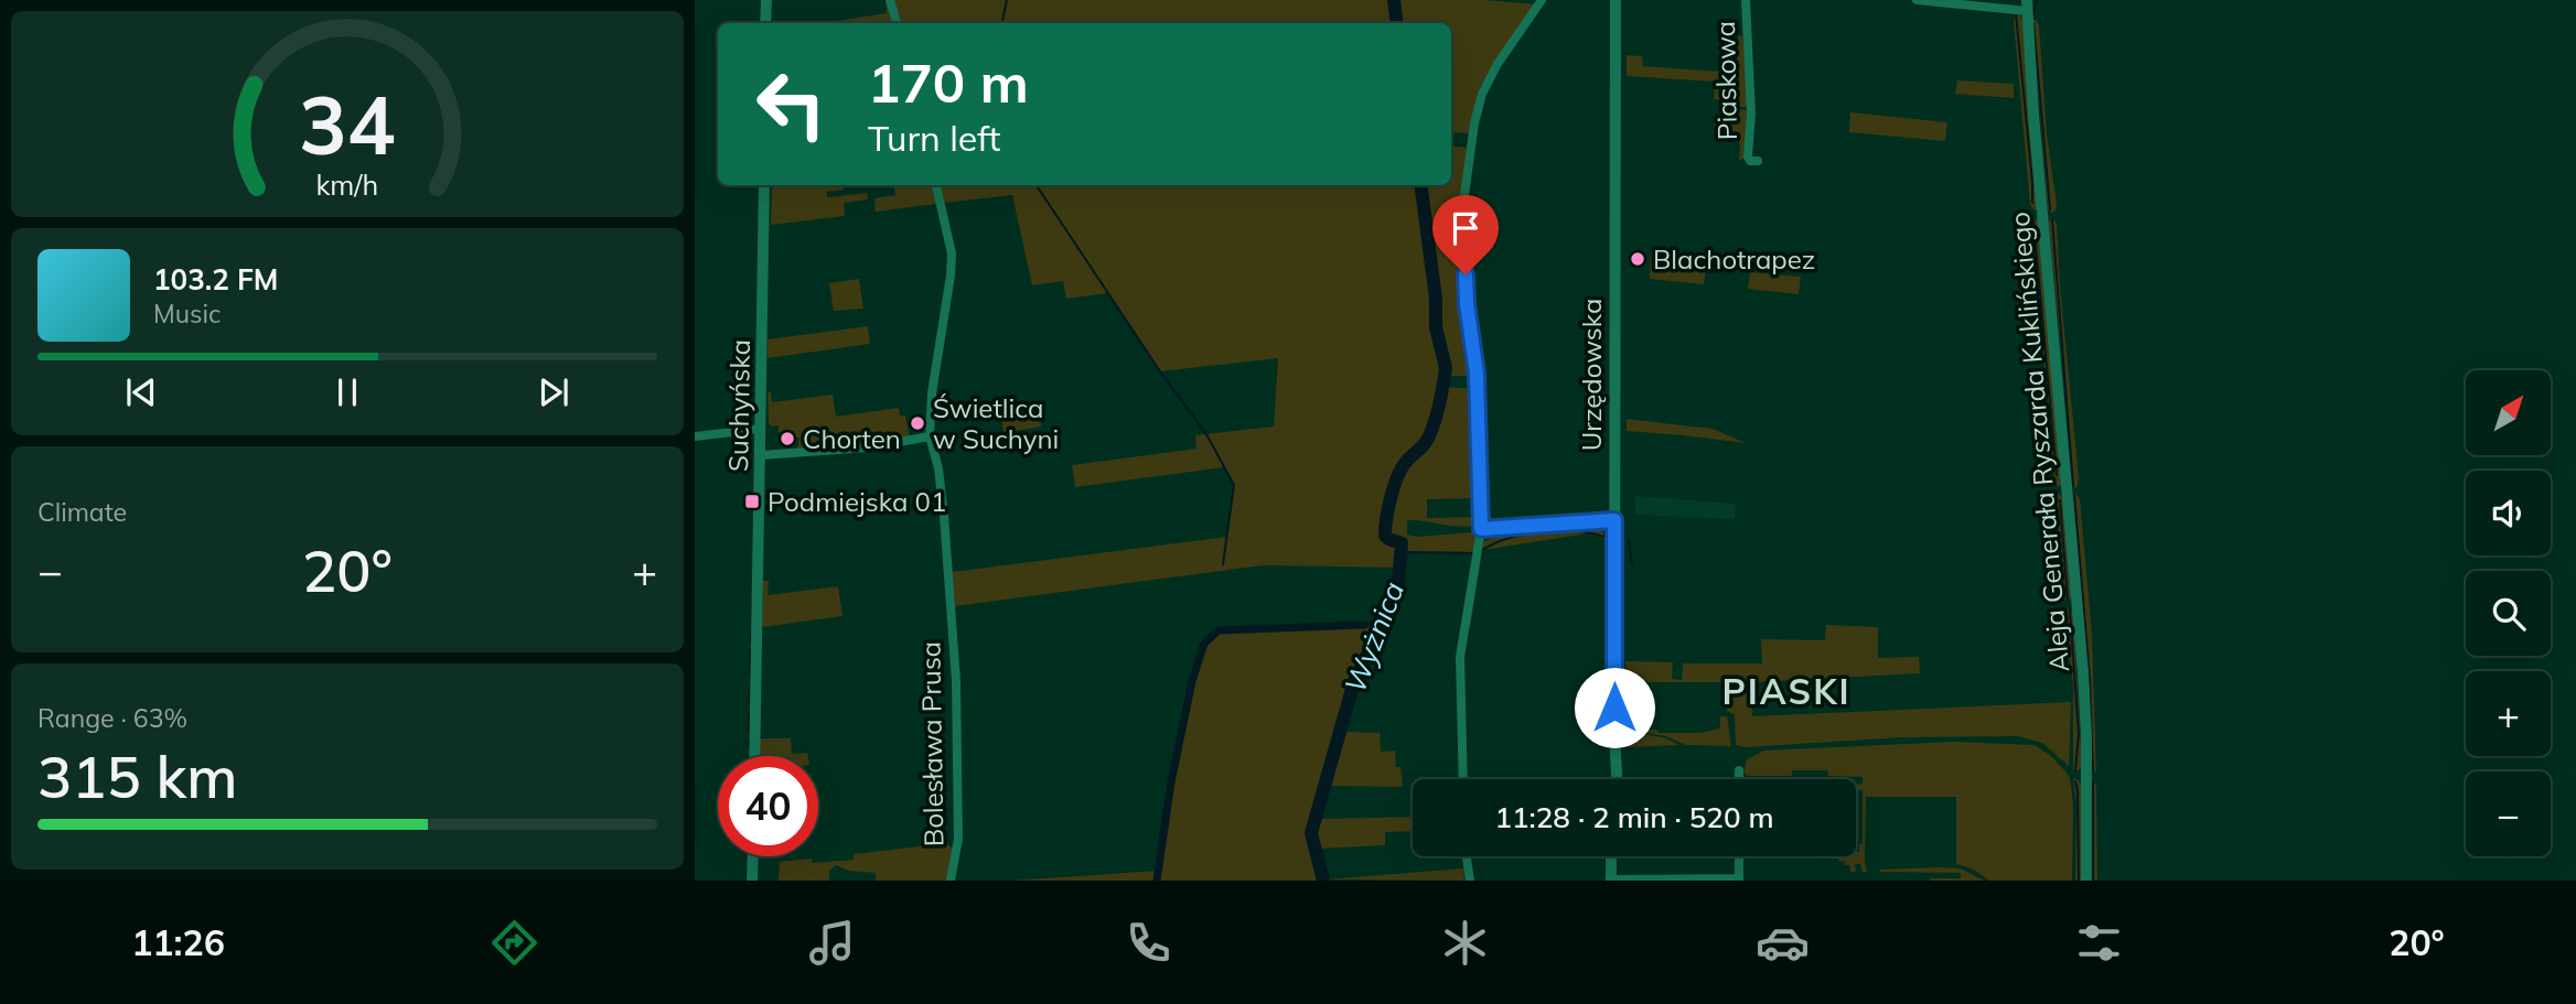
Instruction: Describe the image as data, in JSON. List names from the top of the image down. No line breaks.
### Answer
{"streets":{"street":["Piaskowa","Urzędowska","Suchyńska","Aleja Generała Ryszarda Kuklińskiego","Bolesława Prusa"]},"districts":["PIASKI"],"water":["Wyżnica"],"places":{"other":["Blachotrapez","Świetlica w Suchyni","Chorten"],"transit":["Podmiejska 01"]},"north":"top right","page":{"turn":["170 m","Turn left"],"song":["103.2 FM","Music"],"map_buttons":["+","−"],"tile":["Climate",["Range · 63%","315 km"]],"heat":["−","20°","+"],"limit":"40","trip":"11:28 · 2 min · 520 m","tabs":["11:26","20°"],"gauge":["34","km/h"]}}
